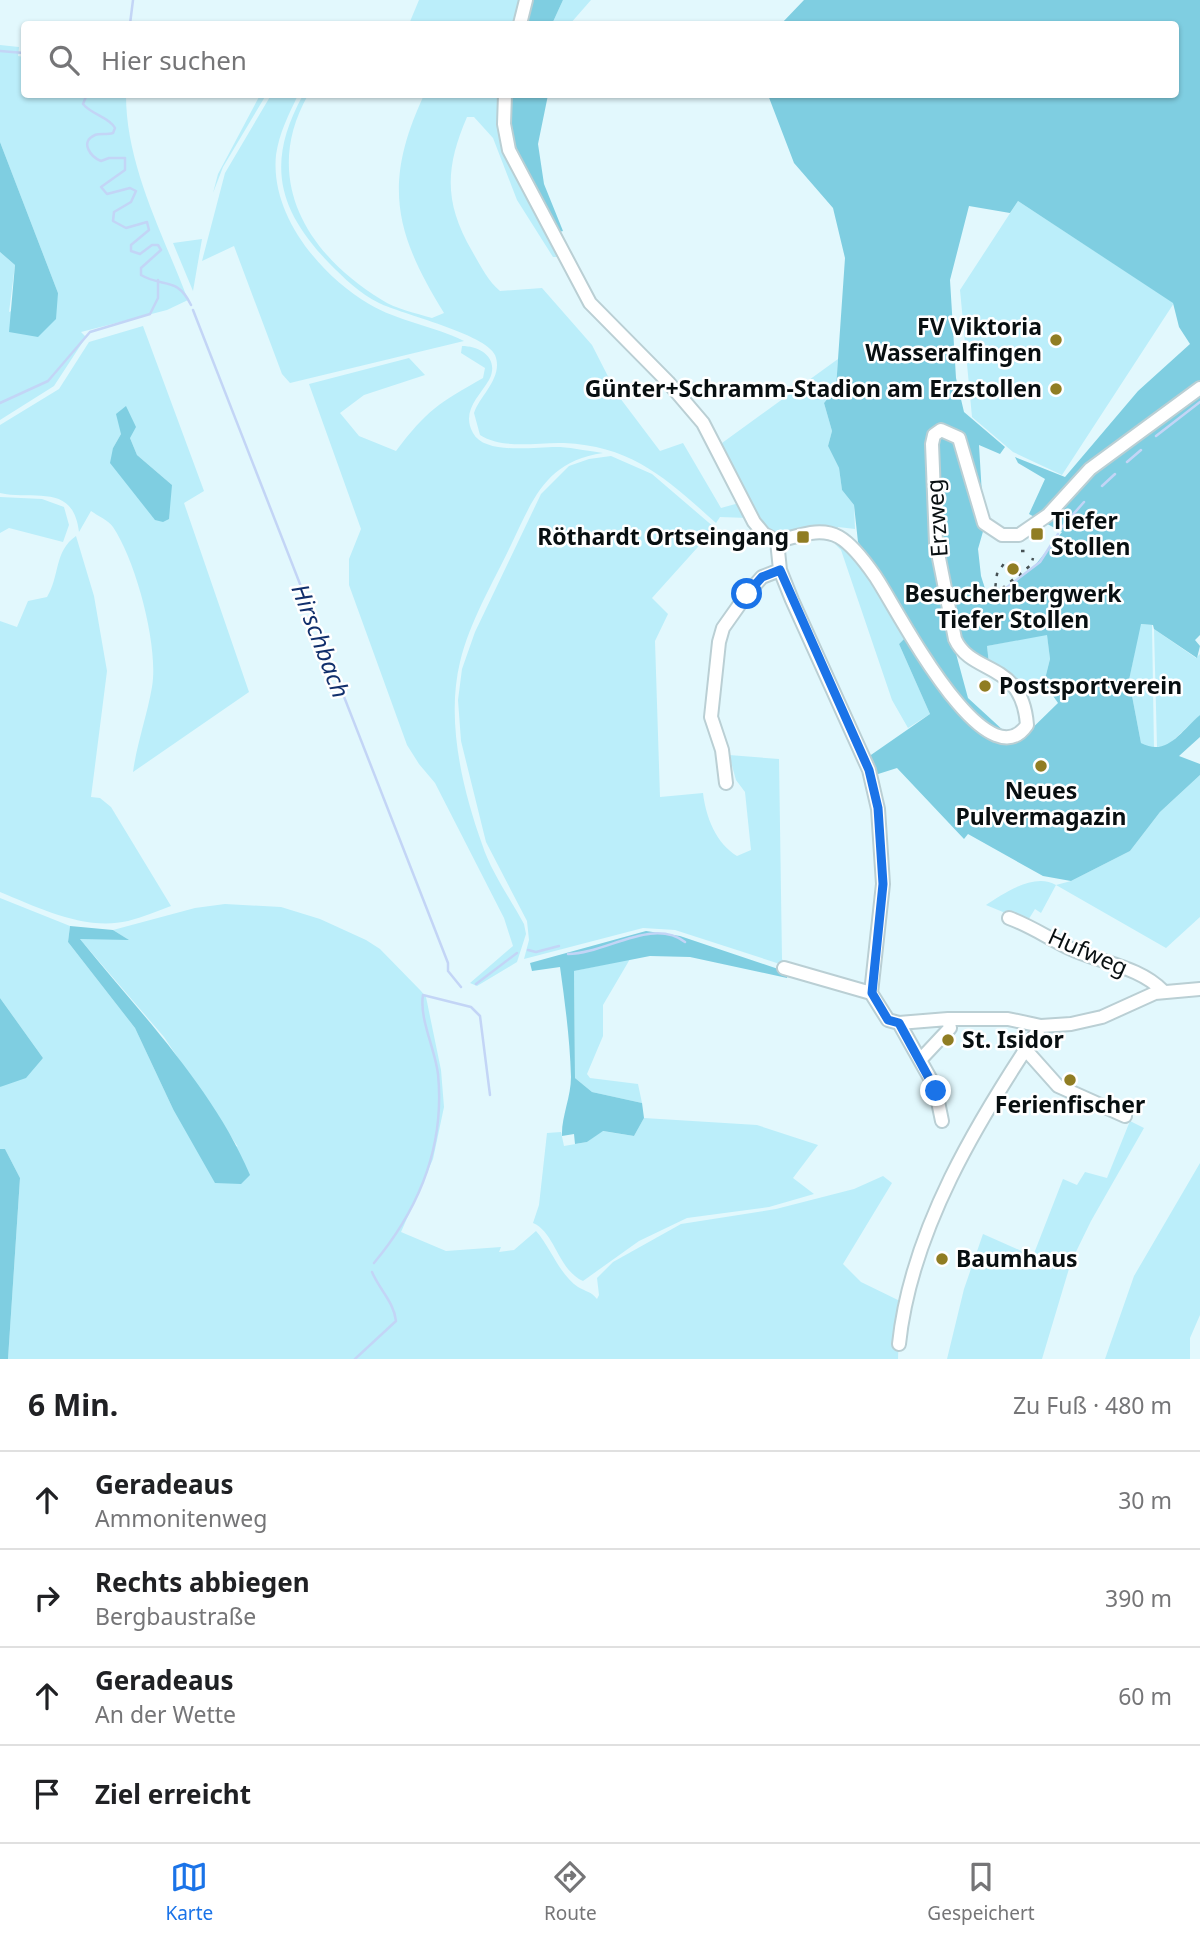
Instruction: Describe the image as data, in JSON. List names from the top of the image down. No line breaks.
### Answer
{"streets":{"street":["Erzweg","Hufweg"]},"water":["Hirschbach"],"places":{"other":["FV Viktoria Wasseralfingen","Günter+Schramm-Stadion am Erzstollen","Besucherbergwerk Tiefer Stollen","Postsportverein","Neues Pulvermagazin","St. Isidor","Ferienfischer","Baumhaus"],"transit":["Tiefer Stollen","Röthardt Ortseingang"]},"page":{"search":"Hier suchen","heading":["6 Min.","Zu Fuß · 480 m"],"list":[["Geradeaus","Ammonitenweg","30 m"],["Rechts abbiegen","Bergbaustraße","390 m"],["Geradeaus","An der Wette","60 m"],"Ziel erreicht"],"nav":["Karte","Route","Gespeichert"]}}
